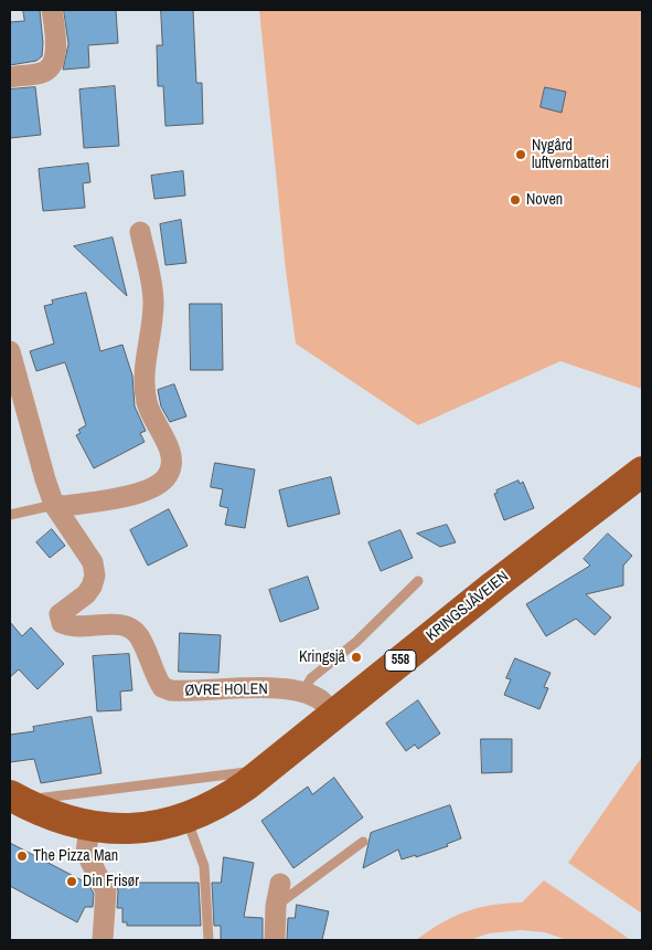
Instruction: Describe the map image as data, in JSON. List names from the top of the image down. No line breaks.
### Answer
{"streets":{"main road":["KRINGSJÅVEIEN","558"],"street":["ØVRE HOLEN"]},"crossings":[["KRINGSJÅVEIEN","ØVRE HOLEN"]],"places":["Nygård luftvernbatteri","Noven","Kringsjå","The Pizza Man","Din Frisør"]}
